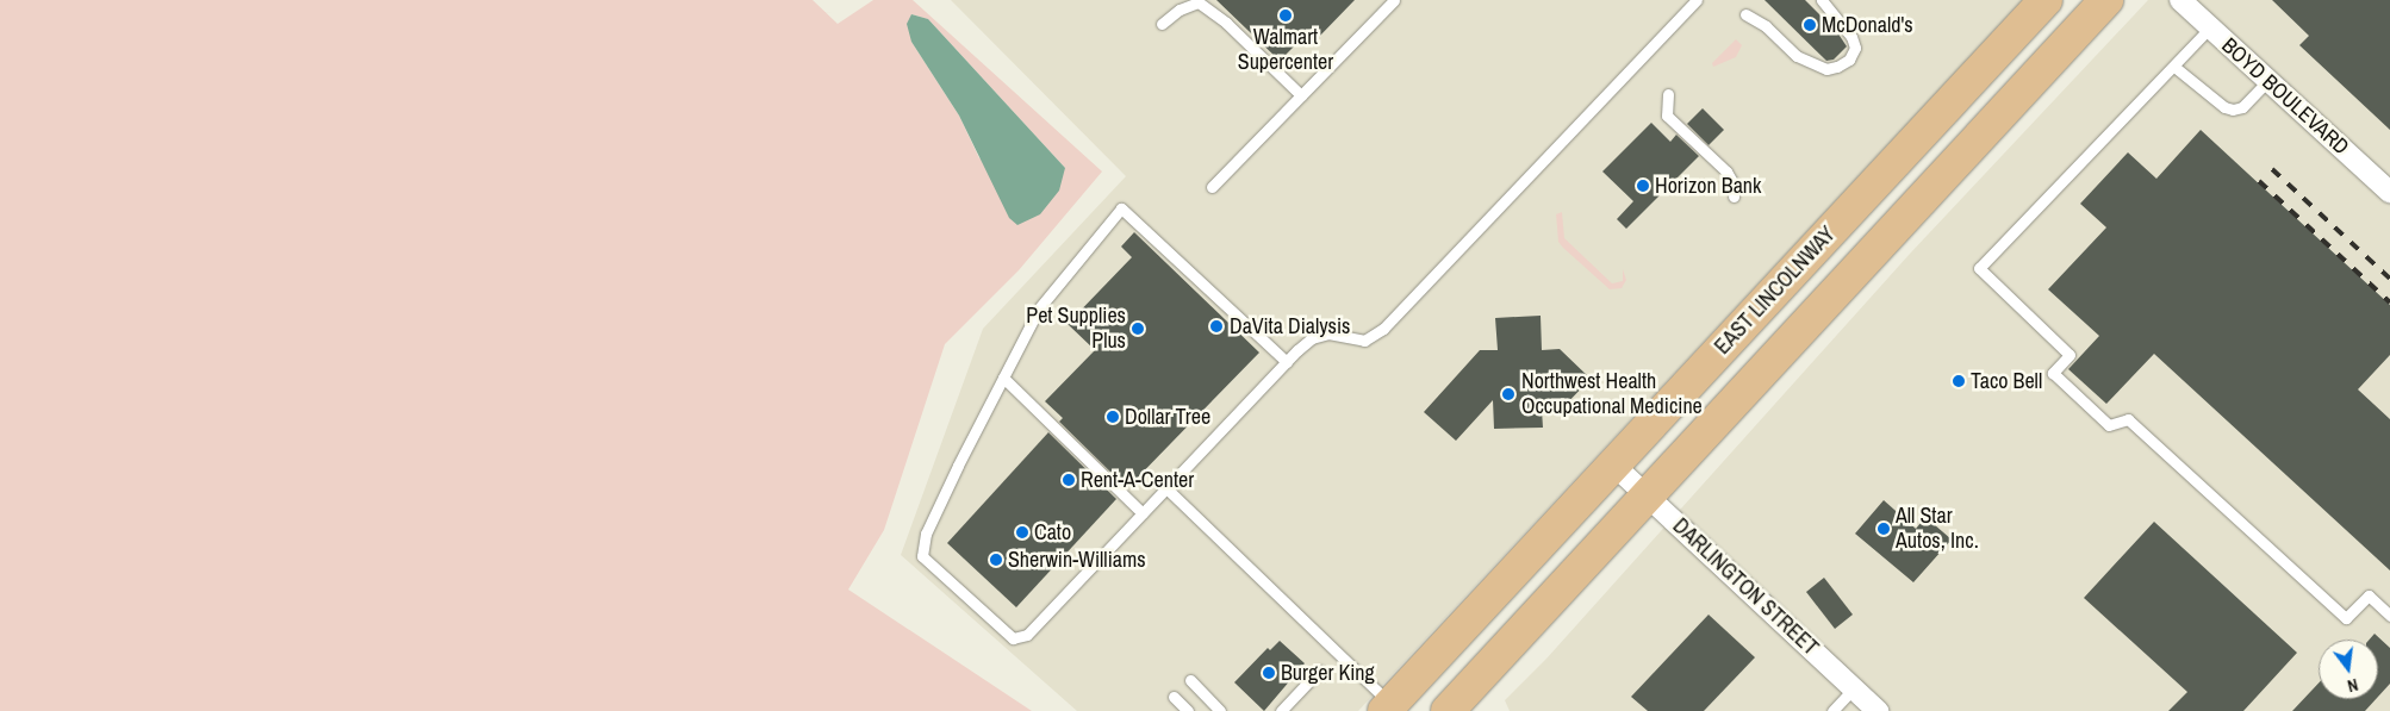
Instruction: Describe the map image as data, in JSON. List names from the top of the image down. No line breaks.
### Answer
{"streets":{"main road":["EAST LINCOLNWAY"],"street":["BOYD BOULEVARD","DARLINGTON STREET"]},"crossings":[["EAST LINCOLNWAY","DARLINGTON STREET"]],"places":["Walmart Supercenter","McDonald's","Horizon Bank","DaVita Dialysis","Pet Supplies Plus","Taco Bell","Northwest Health Occupational Medicine","Dollar Tree","Rent-A-Center","All Star Autos, Inc.","Cato","Sherwin-Williams","Burger King"],"north":"bottom"}
